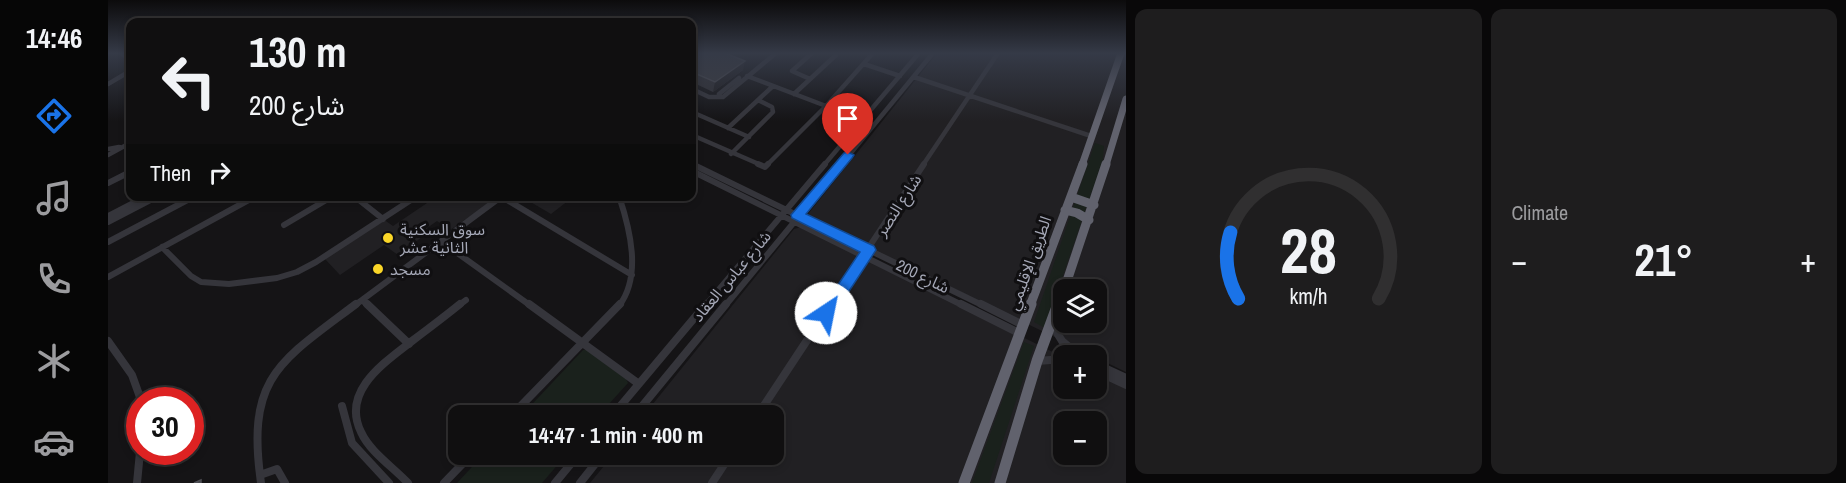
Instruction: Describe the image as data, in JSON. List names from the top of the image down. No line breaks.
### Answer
{"streets":{"highway":["الطريق الإقليمي"],"street":["شارع النصر","شارع عباس العقاد","شارع 200"]},"crossings":[["شارع النصر","شارع 200"],["الطريق الإقليمي","شارع 200"],["شارع عباس العقاد","شارع 200"]],"places":["سوق السكنية الثانية عشر","مسجد"],"page":{"tabs":"14:46","tile":"Climate","turn":["130 m","شارع 200"],"then":"Then","heat":["−","21°","+"],"map_buttons":["+","−"],"limit":"30","trip":"14:47 · 1 min · 400 m","gauge":["28","km/h"]}}
